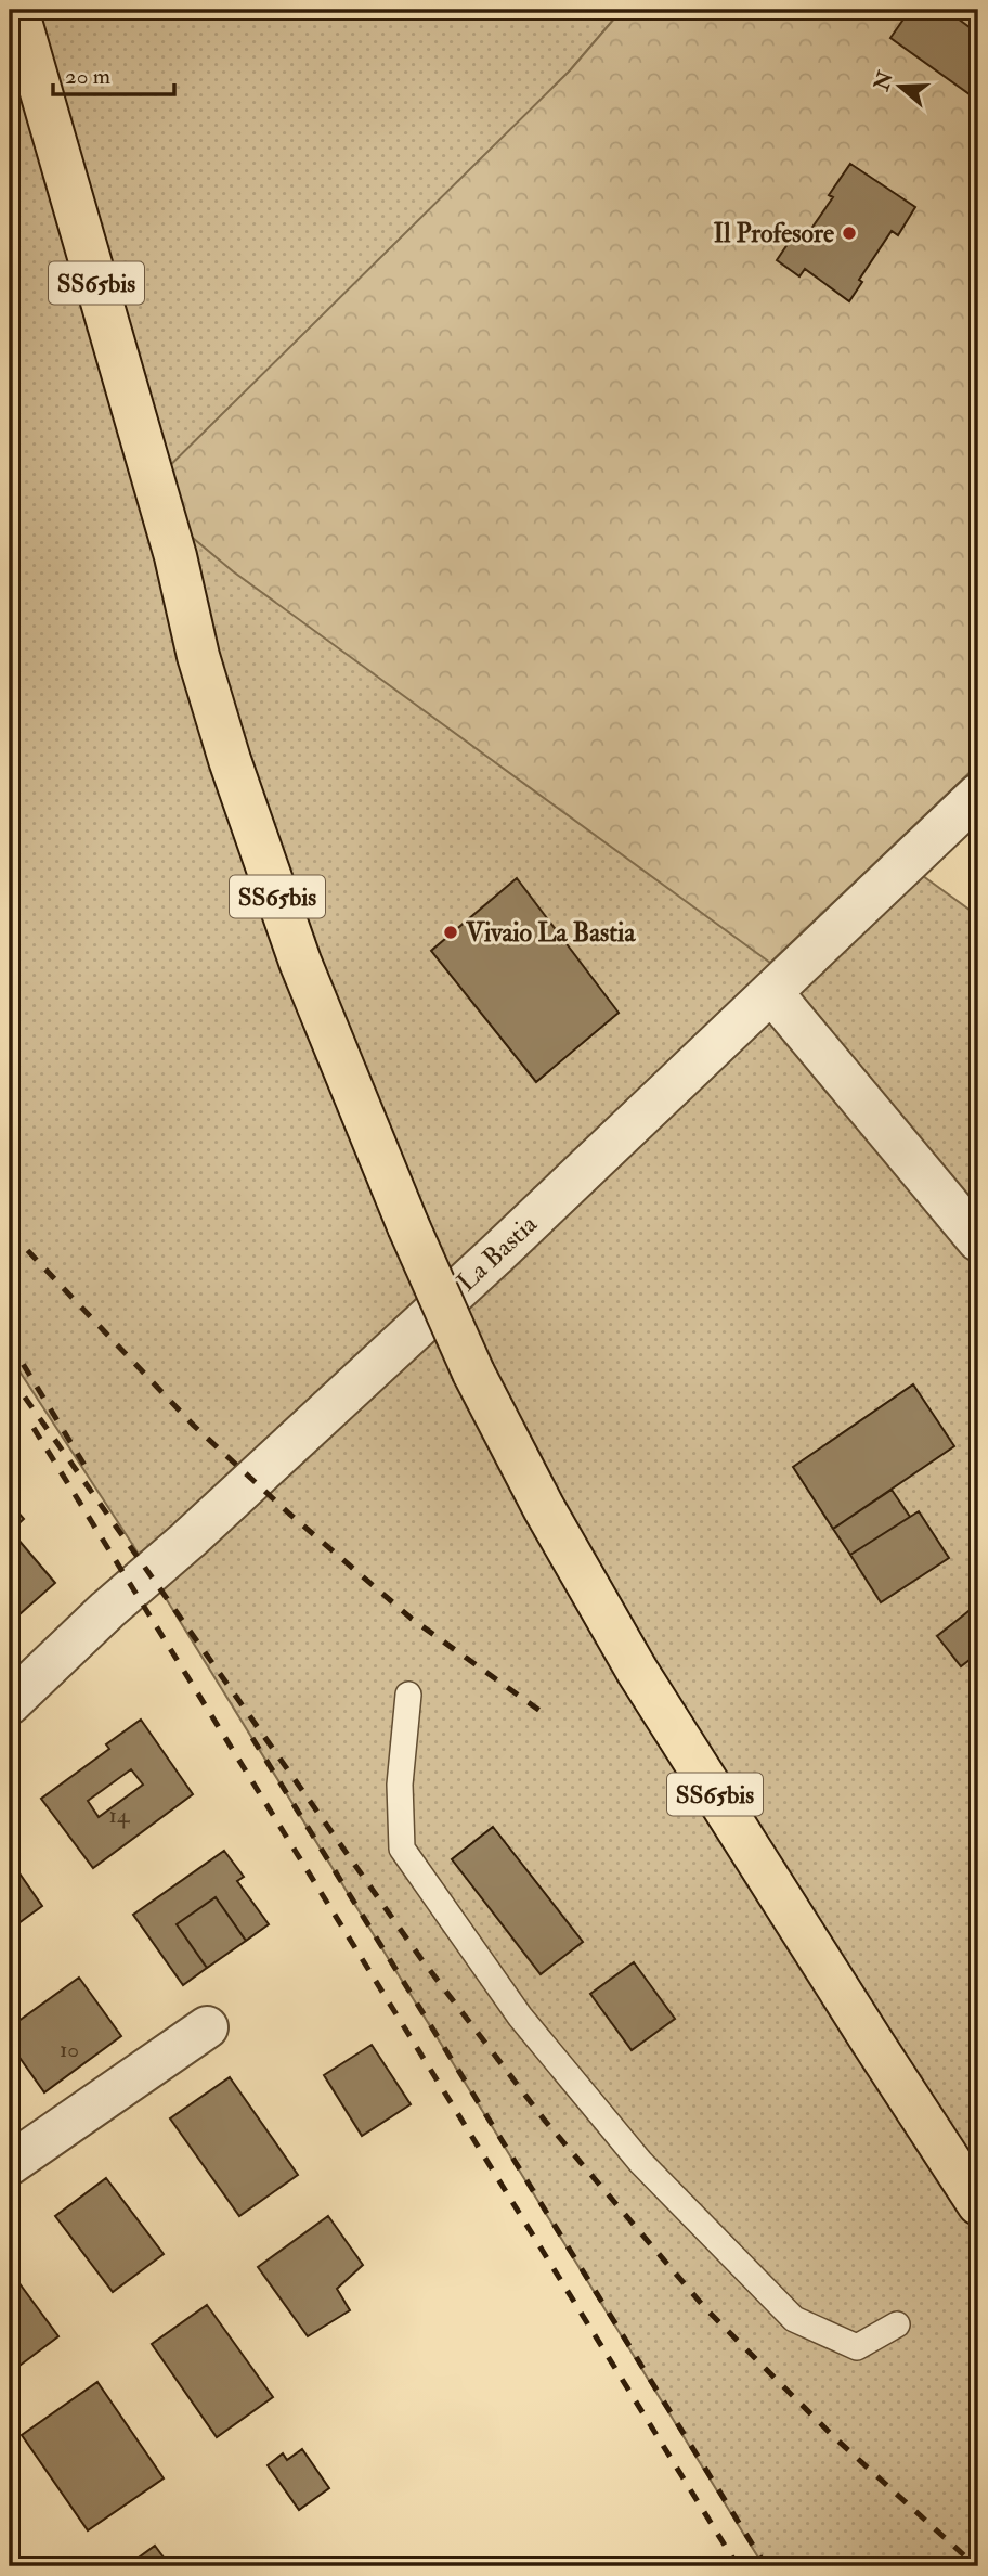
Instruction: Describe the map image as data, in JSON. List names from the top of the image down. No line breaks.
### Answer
{"streets":{"main road":["SS65bis"],"street":["La Bastia"]},"places":["Il Profesore","Vivaio La Bastia"],"house_numbers":["14","10"],"scale_bar":"20 m","north":"left"}
